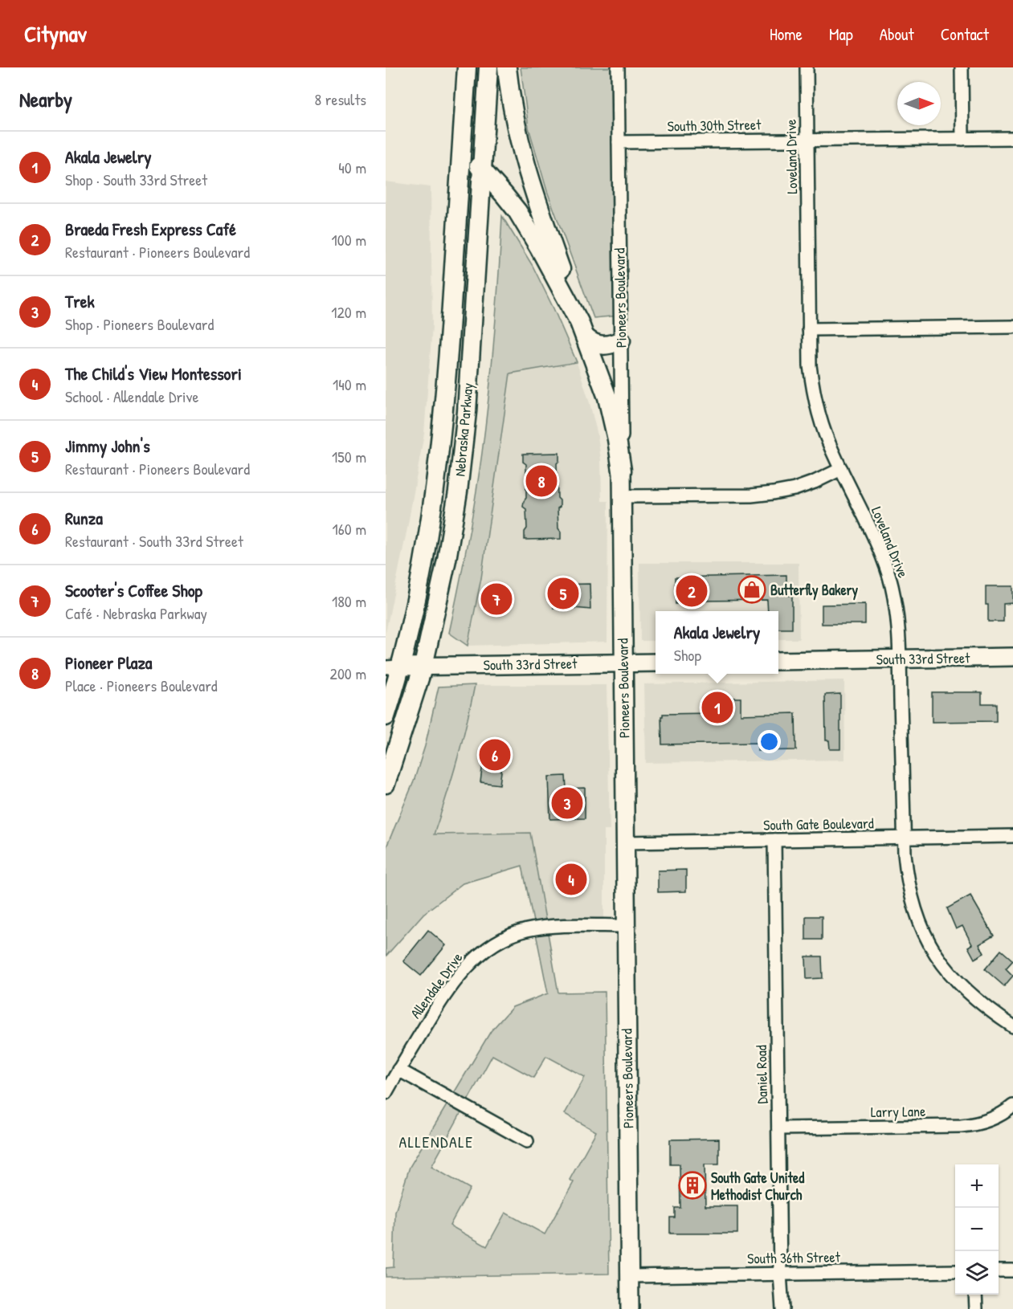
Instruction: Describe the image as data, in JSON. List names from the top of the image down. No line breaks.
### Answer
{"streets":{"main road":["Pioneers Boulevard","Nebraska Parkway","South 33rd Street"],"street":["South 30th Street","Loveland Drive","South Gate Boulevard","Allendale Drive","Daniel Road","Larry Lane","South 36th Street"]},"crossings":[["South 30th Street","Loveland Drive"],["South 30th Street","Pioneers Boulevard"],["Loveland Drive","South 33rd Street"],["Loveland Drive","South Gate Boulevard"],["Pioneers Boulevard","South 33rd Street"],["Pioneers Boulevard","South Gate Boulevard"],["Pioneers Boulevard","Allendale Drive"],["Pioneers Boulevard","South 36th Street"],["Nebraska Parkway","South 33rd Street"],["South Gate Boulevard","Daniel Road"],["Daniel Road","Larry Lane"],["Daniel Road","South 36th Street"]],"districts":["ALLENDALE"],"places":{"shop":["Butterfly Bakery"],"building":["South Gate United Methodist Church"]},"north":"right","page":{"header":"Citynav","nav":["Home","Map","About","Contact"],"heading":["Nearby","8 results"],"list":[{"mark":"1","name":"Akala Jewelry","note":"Shop · South 33rd Street","value":"40 m"},{"mark":"2","name":"Braeda Fresh Express Café","note":"Restaurant · Pioneers Boulevard","value":"100 m"},{"mark":"3","name":"Trek","note":"Shop · Pioneers Boulevard","value":"120 m"},{"mark":"4","name":"The Child's View Montessori","note":"School · Allendale Drive","value":"140 m"},{"mark":"5","name":"Jimmy John's","note":"Restaurant · Pioneers Boulevard","value":"150 m"},{"mark":"6","name":"Runza","note":"Restaurant · South 33rd Street","value":"160 m"},{"mark":"7","name":"Scooter's Coffee Shop","note":"Café · Nebraska Parkway","value":"180 m"},{"mark":"8","name":"Pioneer Plaza","note":"Place · Pioneers Boulevard","value":"200 m"}],"pins":["8","2","5","7","1","6","3","4"],"popup":["Akala Jewelry","Shop"],"map_buttons":["+","−"]}}
